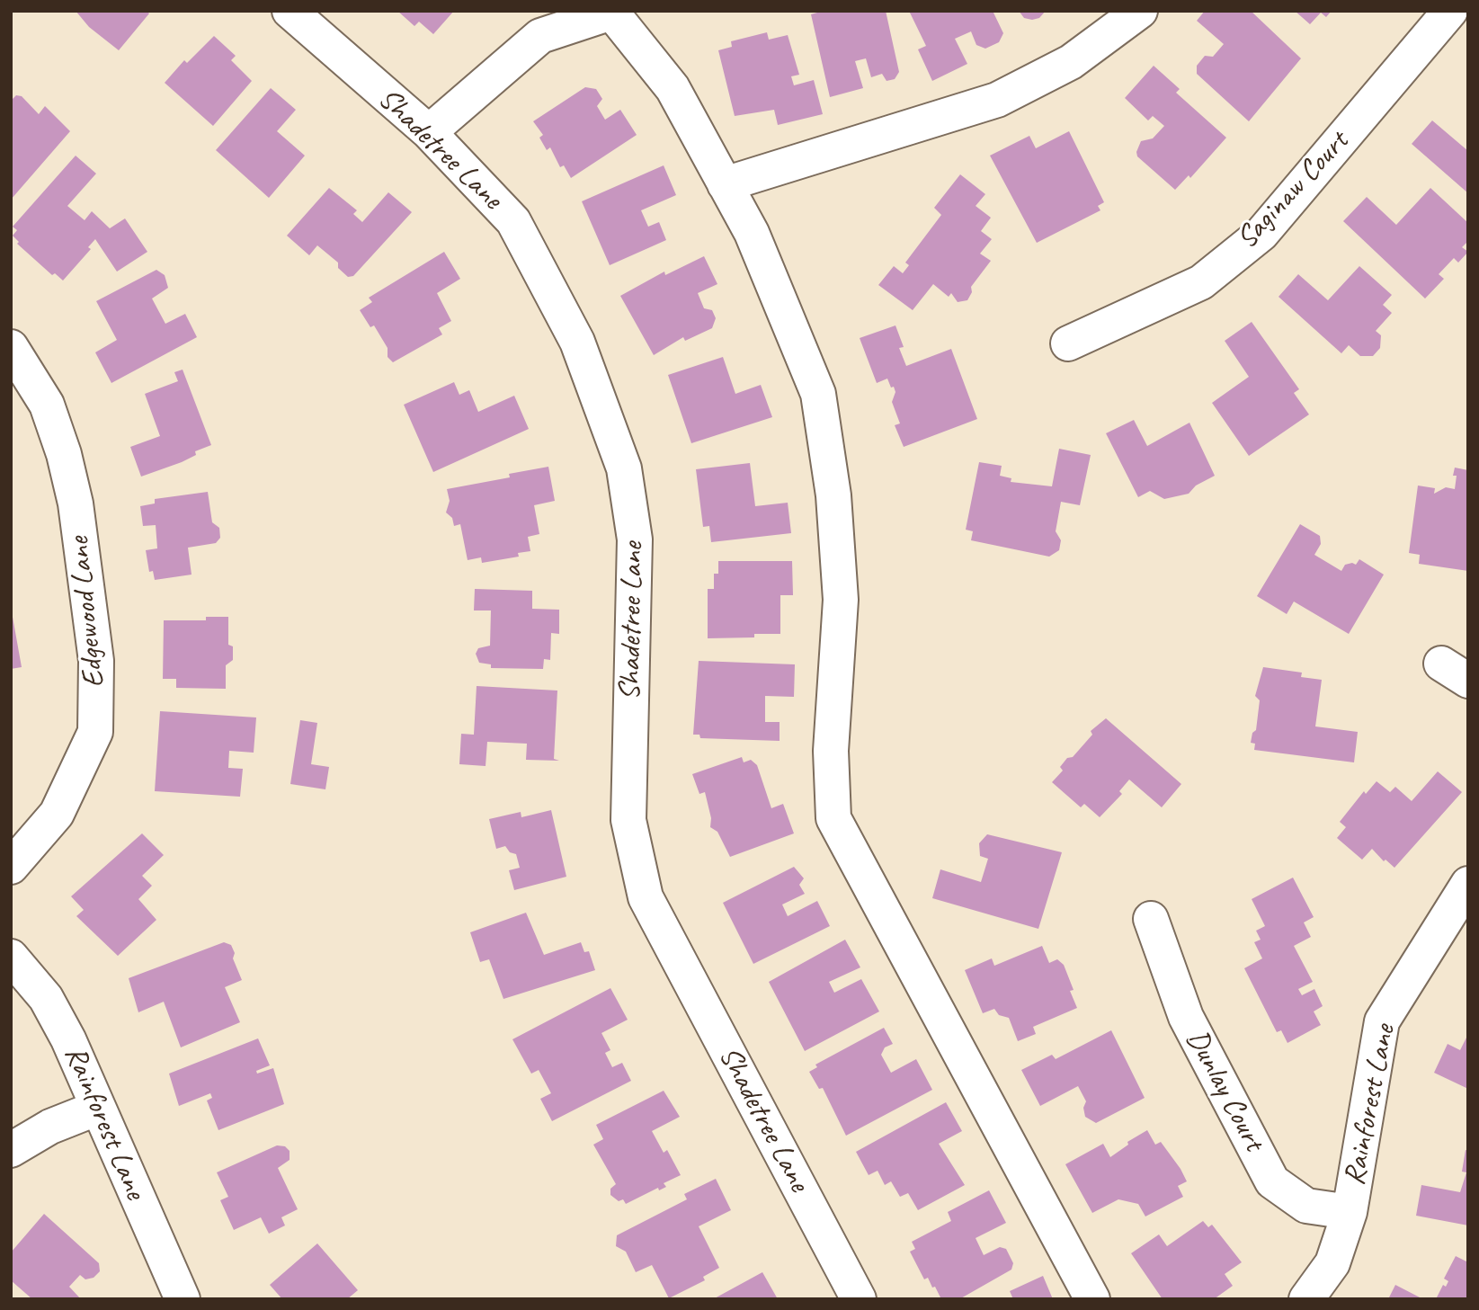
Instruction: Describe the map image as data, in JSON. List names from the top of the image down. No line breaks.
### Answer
{"streets":{"street":["Shadetree Lane","Saginaw Court","Edgewood Lane","Dunlay Court","Rainforest Lane"]},"crossings":[["Dunlay Court","Rainforest Lane"]]}
